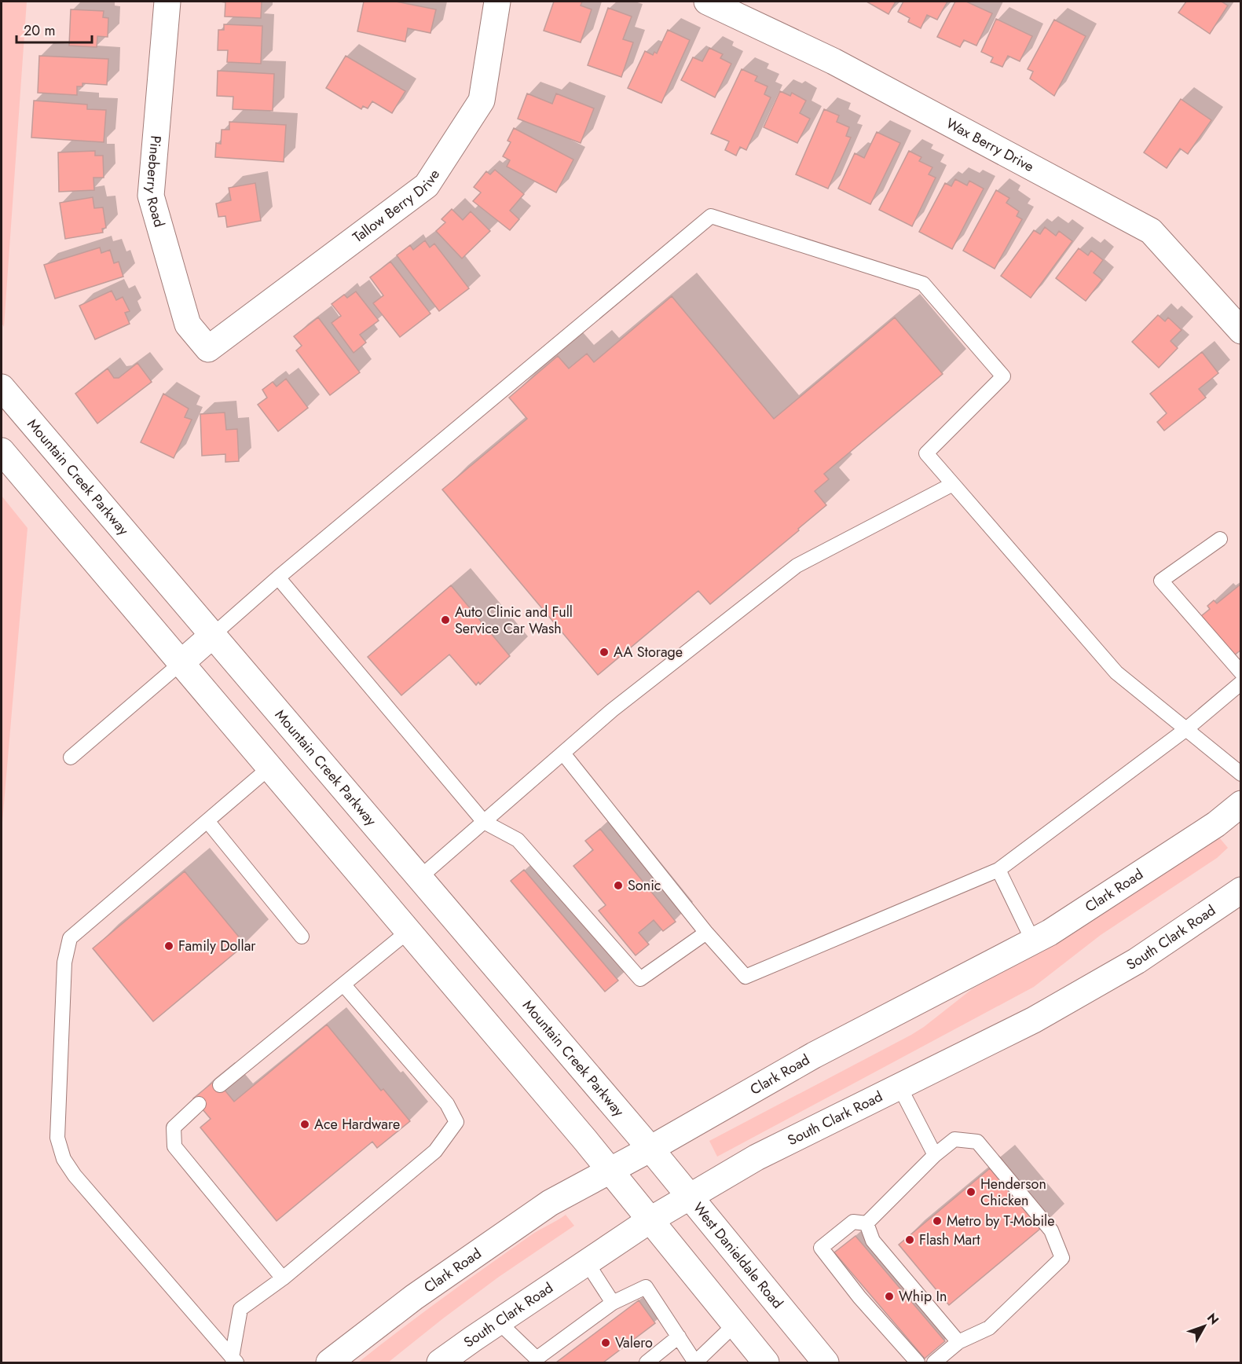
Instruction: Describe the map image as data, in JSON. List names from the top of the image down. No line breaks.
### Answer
{"streets":{"main road":["Wax Berry Drive","Pineberry Road","Tallow Berry Drive","Mountain Creek Parkway","Clark Road","South Clark Road","West Danieldale Road"]},"crossings":[["Pineberry Road","Tallow Berry Drive"],["Mountain Creek Parkway","Clark Road"],["Mountain Creek Parkway","West Danieldale Road"],["Clark Road","West Danieldale Road"],["South Clark Road","West Danieldale Road"]],"places":["Auto Clinic and Full Service Car Wash","AA Storage","Sonic","Family Dollar","Ace Hardware","Henderson Chicken","Metro by T-Mobile","Flash Mart","Whip In","Valero"],"scale_bar":"20 m","north":"top right"}
